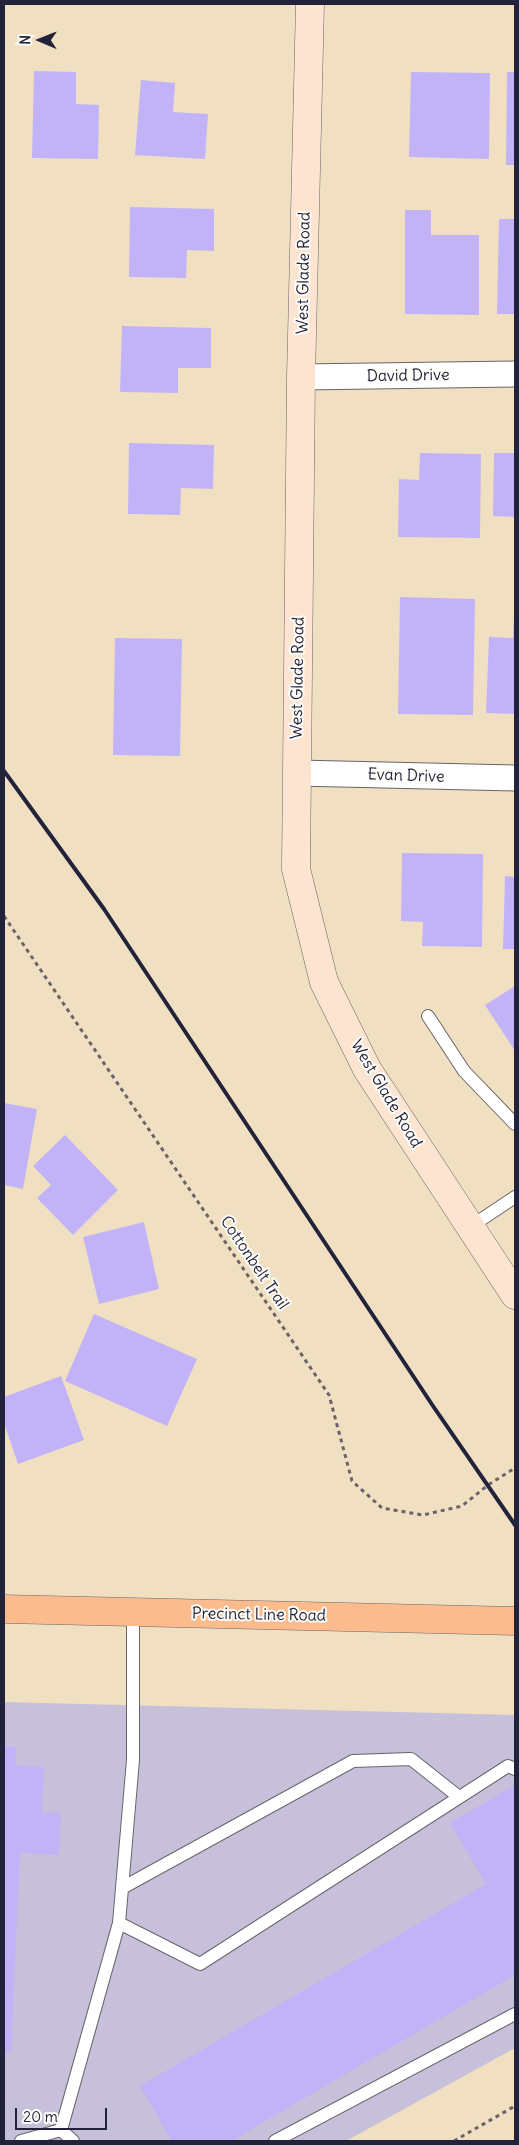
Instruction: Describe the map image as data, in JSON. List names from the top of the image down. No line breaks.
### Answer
{"streets":{"main road":["West Glade Road","Precinct Line Road"],"street":["David Drive","Evan Drive"],"path":["Cottonbelt Trail"]},"crossings":[["West Glade Road","David Drive"],["West Glade Road","Evan Drive"]],"scale_bar":"20 m","north":"left"}
